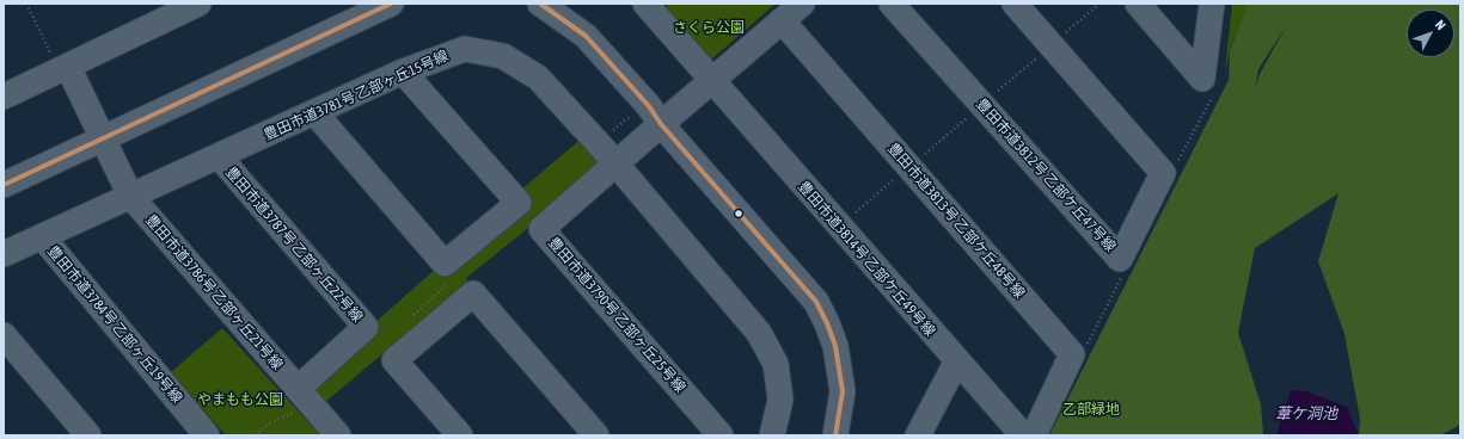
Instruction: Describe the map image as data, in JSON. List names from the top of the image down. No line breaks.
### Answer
{"streets":{"street":["豊田市道3781号 乙部ヶ丘15号線","豊田市道3812号 乙部ケ丘47号線","豊田市道3813号 乙部ケ丘48号線","豊田市道3787号 乙部ヶ丘22号線","豊田市道3814号 乙部ケ丘49号線","豊田市道3786号 乙部ヶ丘21号線","豊田市道3790号 乙部ヶ丘25号線","豊田市道3784号 乙部ヶ丘19号線"]},"crossings":[["豊田市道3781号 乙部ヶ丘15号線","豊田市道3787号 乙部ヶ丘22号線"],["豊田市道3781号 乙部ヶ丘15号線","豊田市道3786号 乙部ヶ丘21号線"],["豊田市道3781号 乙部ヶ丘15号線","豊田市道3790号 乙部ヶ丘25号線"],["豊田市道3781号 乙部ヶ丘15号線","豊田市道3784号 乙部ヶ丘19号線"],["豊田市道3813号 乙部ケ丘48号線","豊田市道3790号 乙部ヶ丘25号線"],["豊田市道3787号 乙部ヶ丘22号線","豊田市道3786号 乙部ヶ丘21号線"],["豊田市道3814号 乙部ケ丘49号線","豊田市道3790号 乙部ヶ丘25号線"]],"water":["葦ケ洞池"],"parks":["さくら公園","やまもも公園","乙部緑地"],"north":"top right"}
